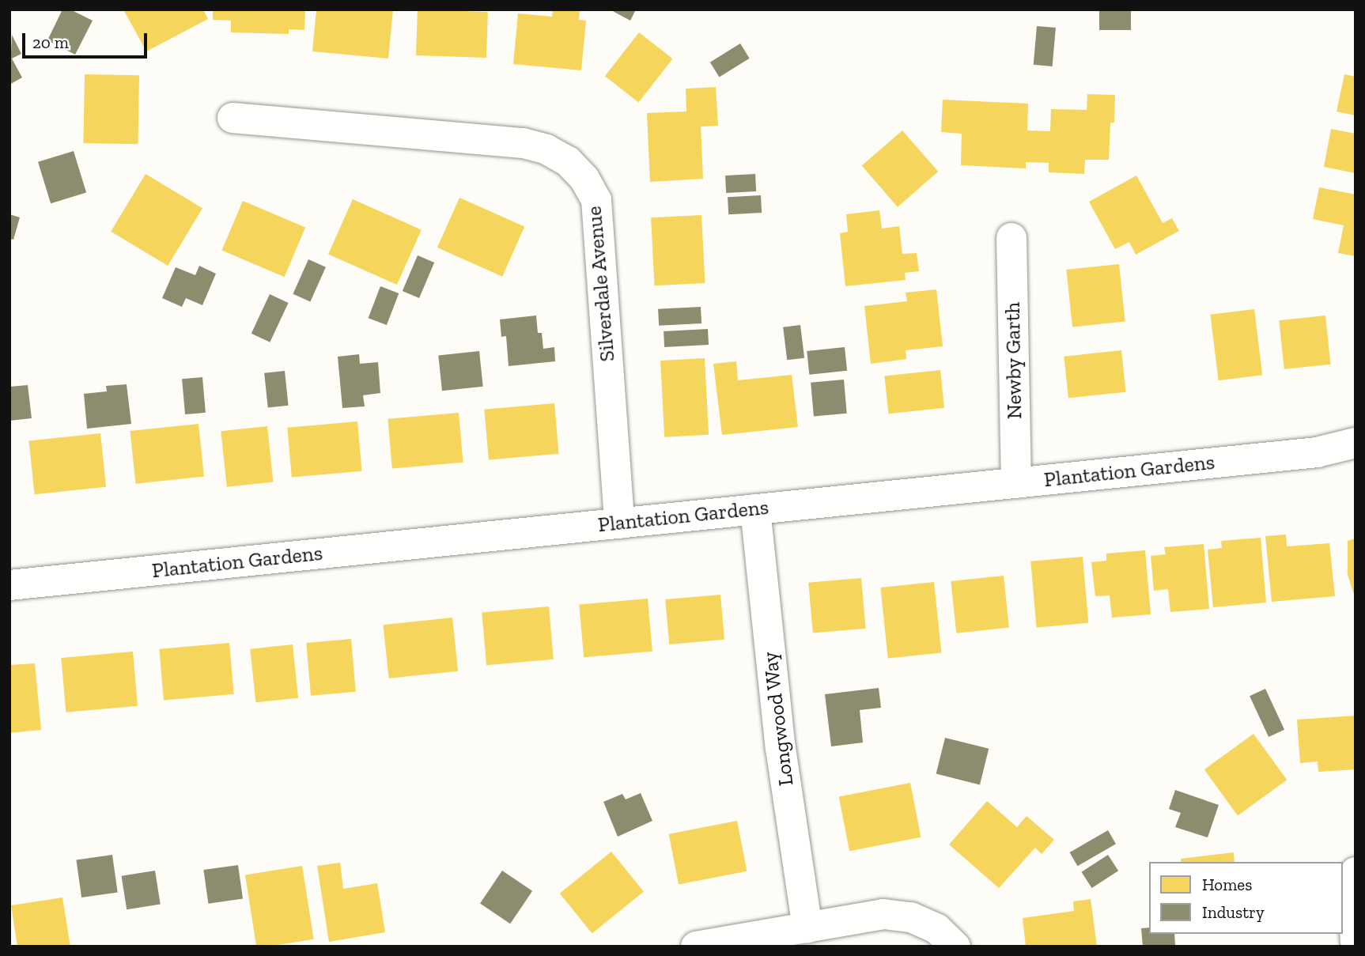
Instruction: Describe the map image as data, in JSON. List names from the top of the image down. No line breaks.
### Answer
{"streets":{"street":["Silverdale Avenue","Newby Garth","Plantation Gardens","Longwood Way"]},"crossings":[["Silverdale Avenue","Plantation Gardens"],["Newby Garth","Plantation Gardens"],["Plantation Gardens","Longwood Way"]],"legend":["Homes","Industry"],"scale_bar":"20 m"}
